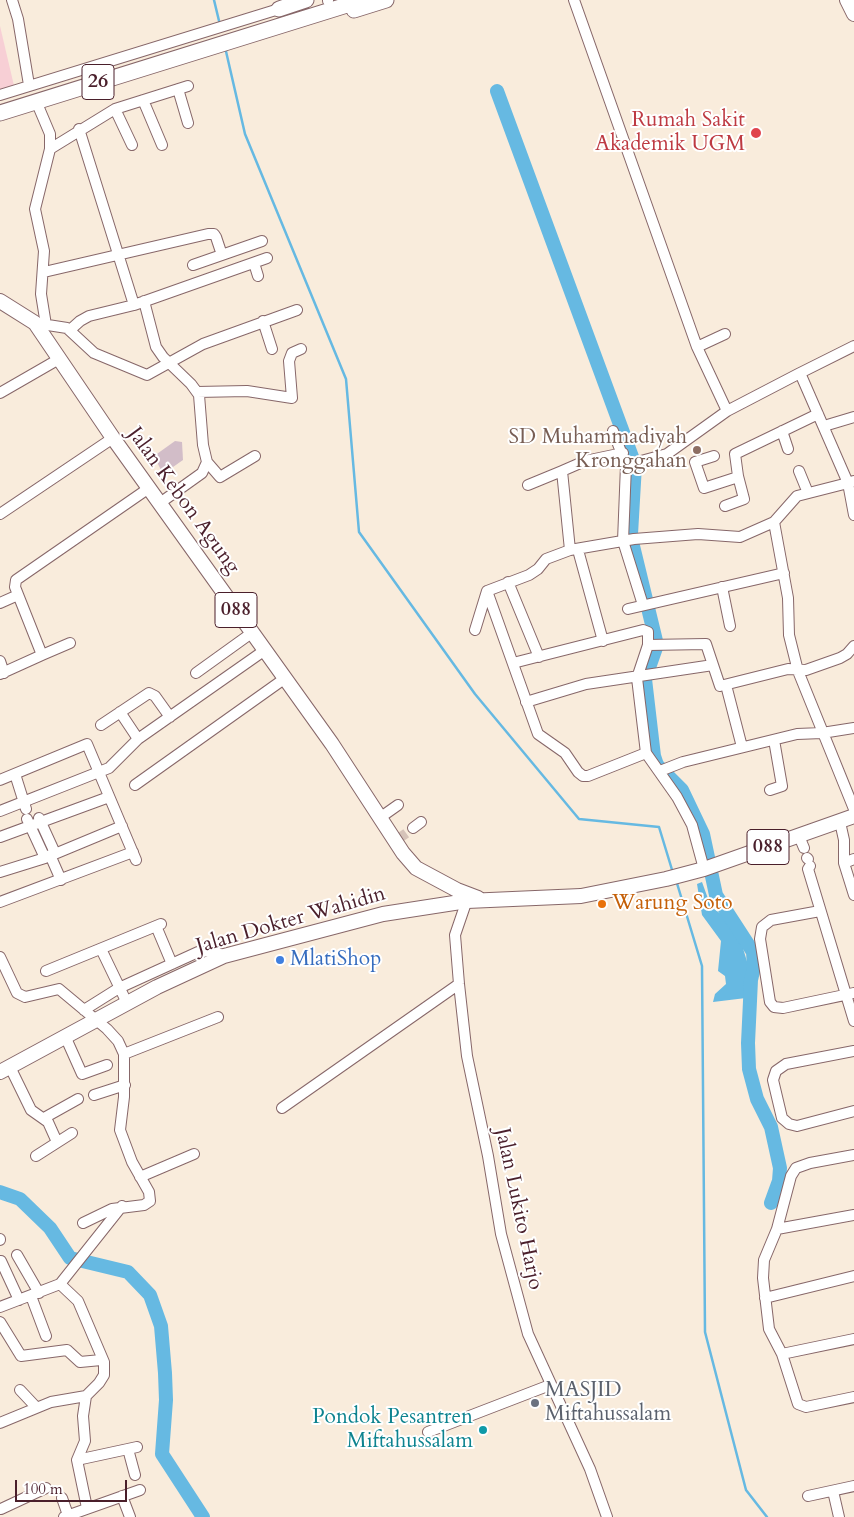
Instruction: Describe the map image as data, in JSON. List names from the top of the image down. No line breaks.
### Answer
{"streets":{"highway":["26"],"main road":["Jalan Kebon Agung","088","Jalan Dokter Wahidin"],"street":["Jalan Lukito Harjo"]},"crossings":[["Jalan Kebon Agung","Jalan Dokter Wahidin"],["Jalan Kebon Agung","Jalan Lukito Harjo"],["Jalan Dokter Wahidin","Jalan Lukito Harjo"]],"places":["Rumah Sakit Akademik UGM","SD Muhammadiyah Kronggahan","Warung Soto","MlatiShop","MASJID Miftahussalam","Pondok Pesantren Miftahussalam"],"scale_bar":"100 m"}
